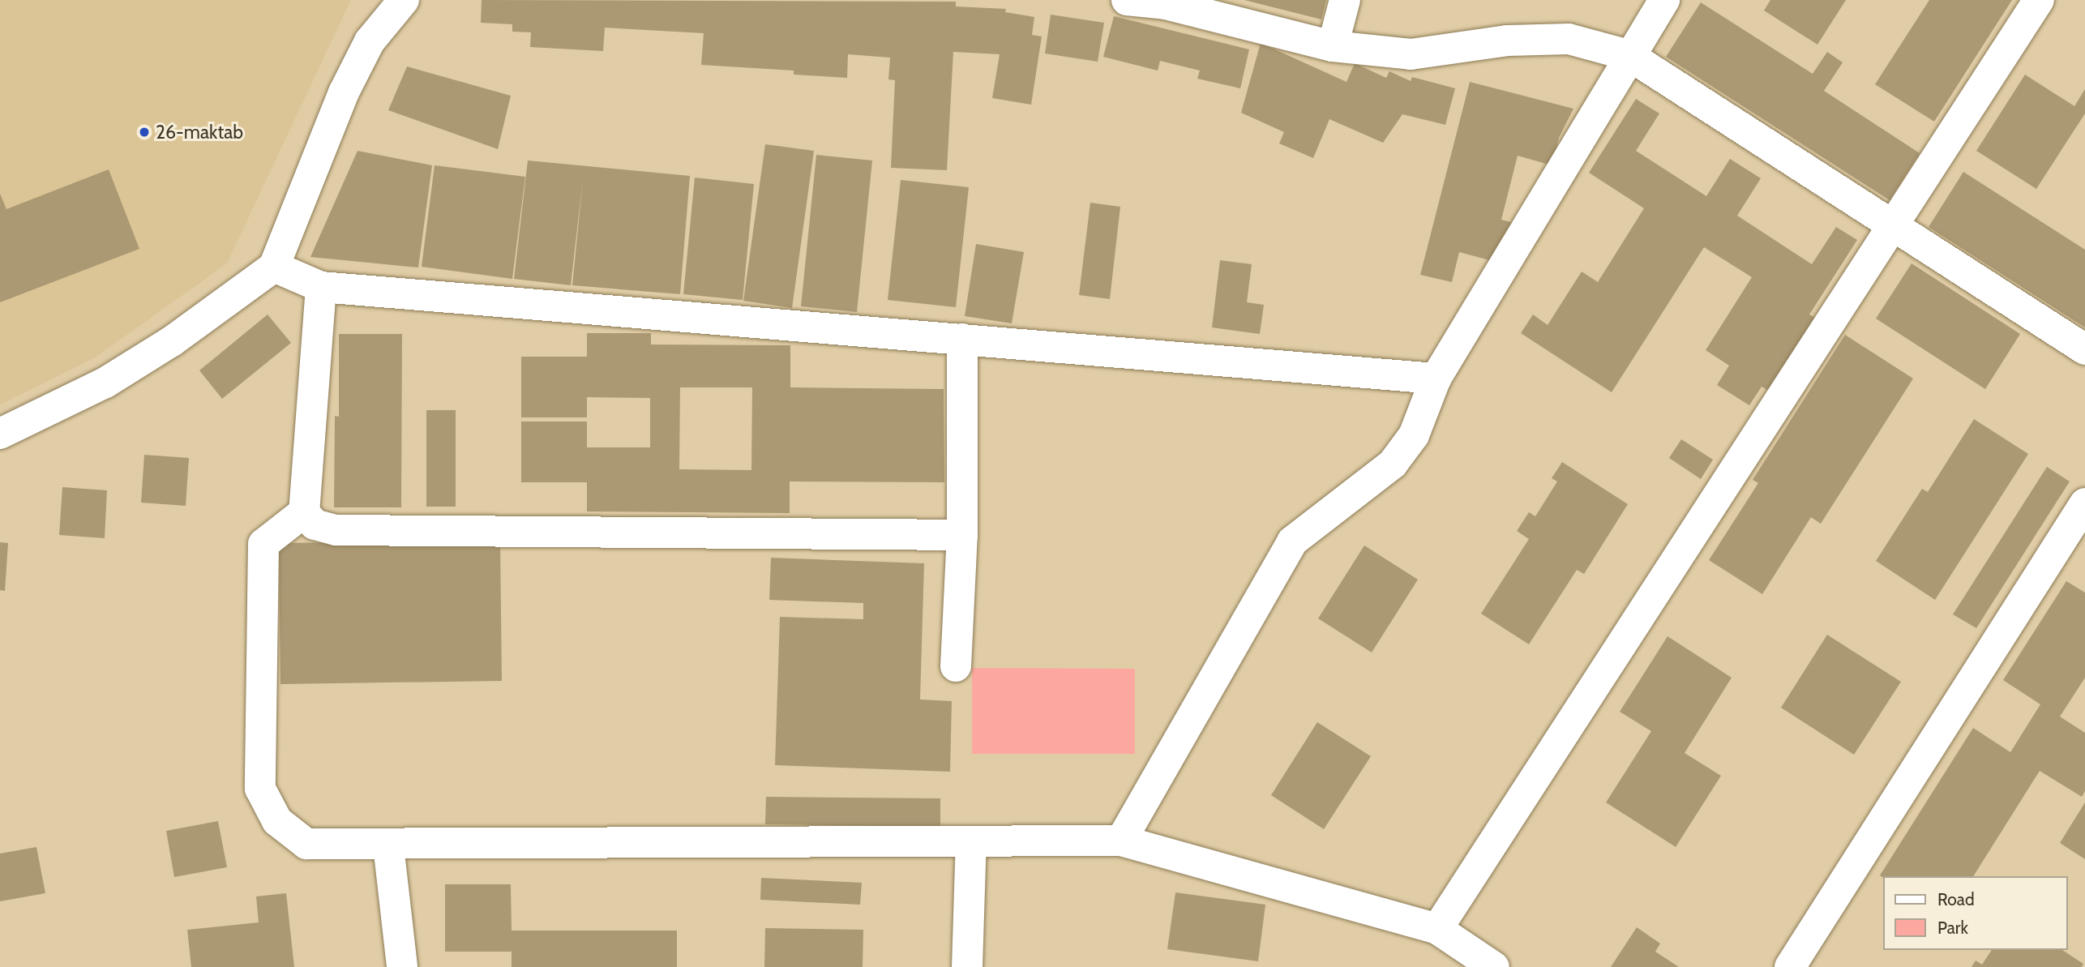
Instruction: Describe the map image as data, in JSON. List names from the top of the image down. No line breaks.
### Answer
{"places":["26-maktab"],"legend":["Road","Park"]}
